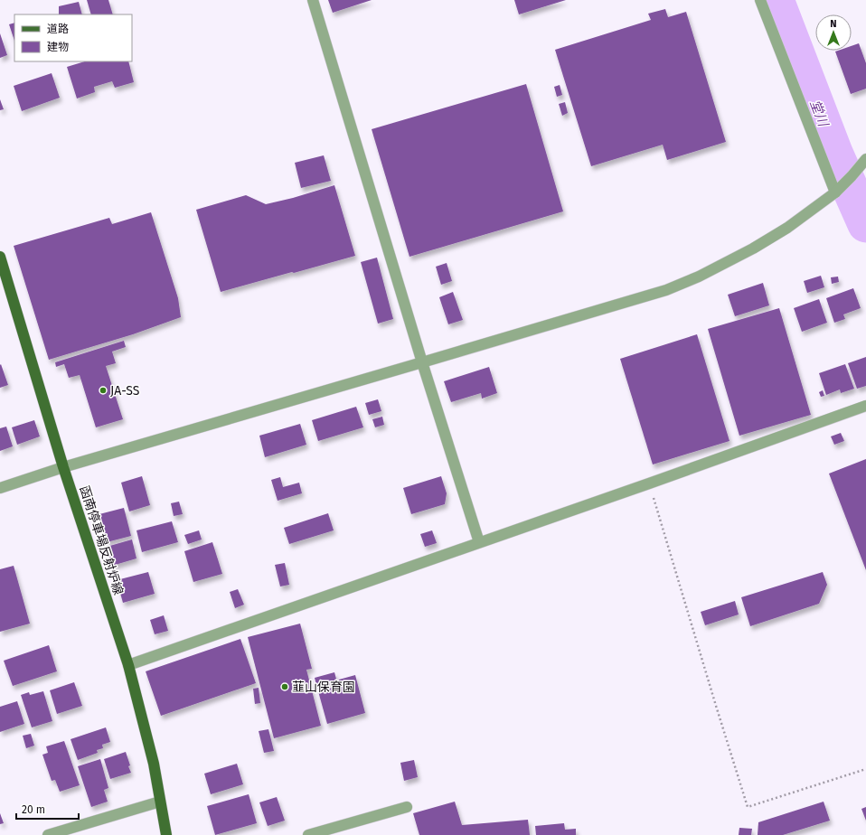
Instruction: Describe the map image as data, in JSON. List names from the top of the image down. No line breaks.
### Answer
{"streets":{"main road":["函南停車場反射炉線"]},"water":["堂川"],"places":["JA-SS","韮山保育園"],"legend":["道路","建物"],"scale_bar":"20 m","north":"top"}
